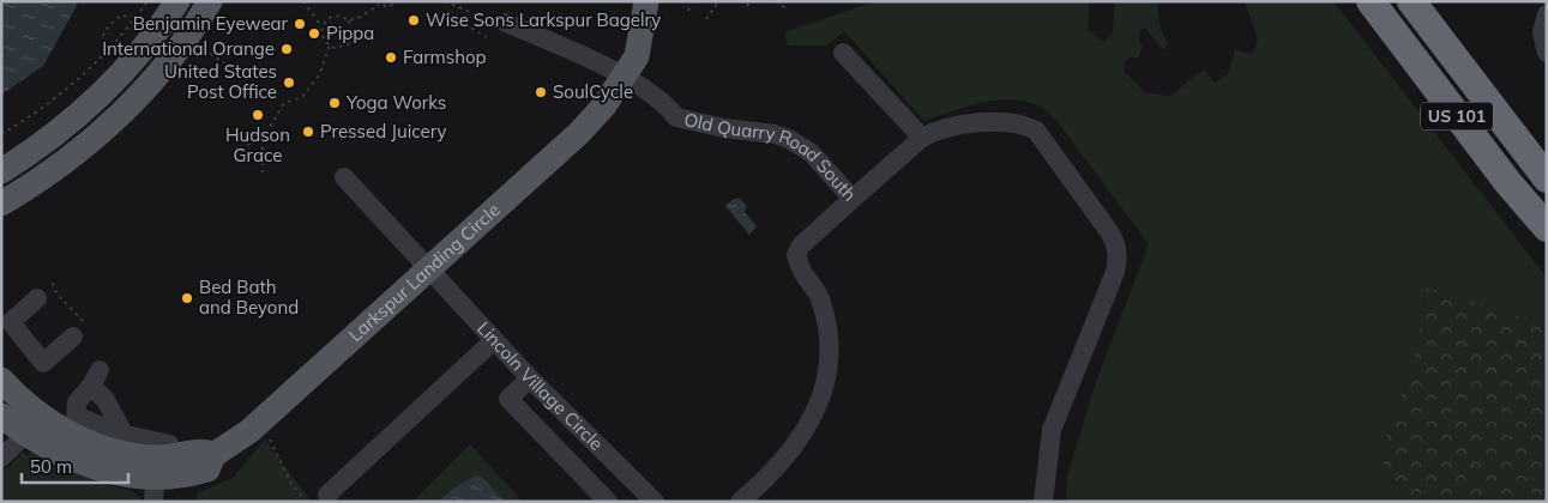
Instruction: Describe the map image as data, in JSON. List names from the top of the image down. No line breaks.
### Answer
{"streets":{"highway":["US 101"],"main road":["Larkspur Landing Circle"],"street":["Old Quarry Road South","Lincoln Village Circle"]},"crossings":[["Old Quarry Road South","Larkspur Landing Circle"],["Larkspur Landing Circle","Lincoln Village Circle"]],"places":["Wise Sons Larkspur Bagelry","Benjamin Eyewear","Pippa","International Orange","Farmshop","United States Post Office","SoulCycle","Yoga Works","Hudson Grace","Pressed Juicery","Bed Bath and Beyond"],"scale_bar":"50 m"}
